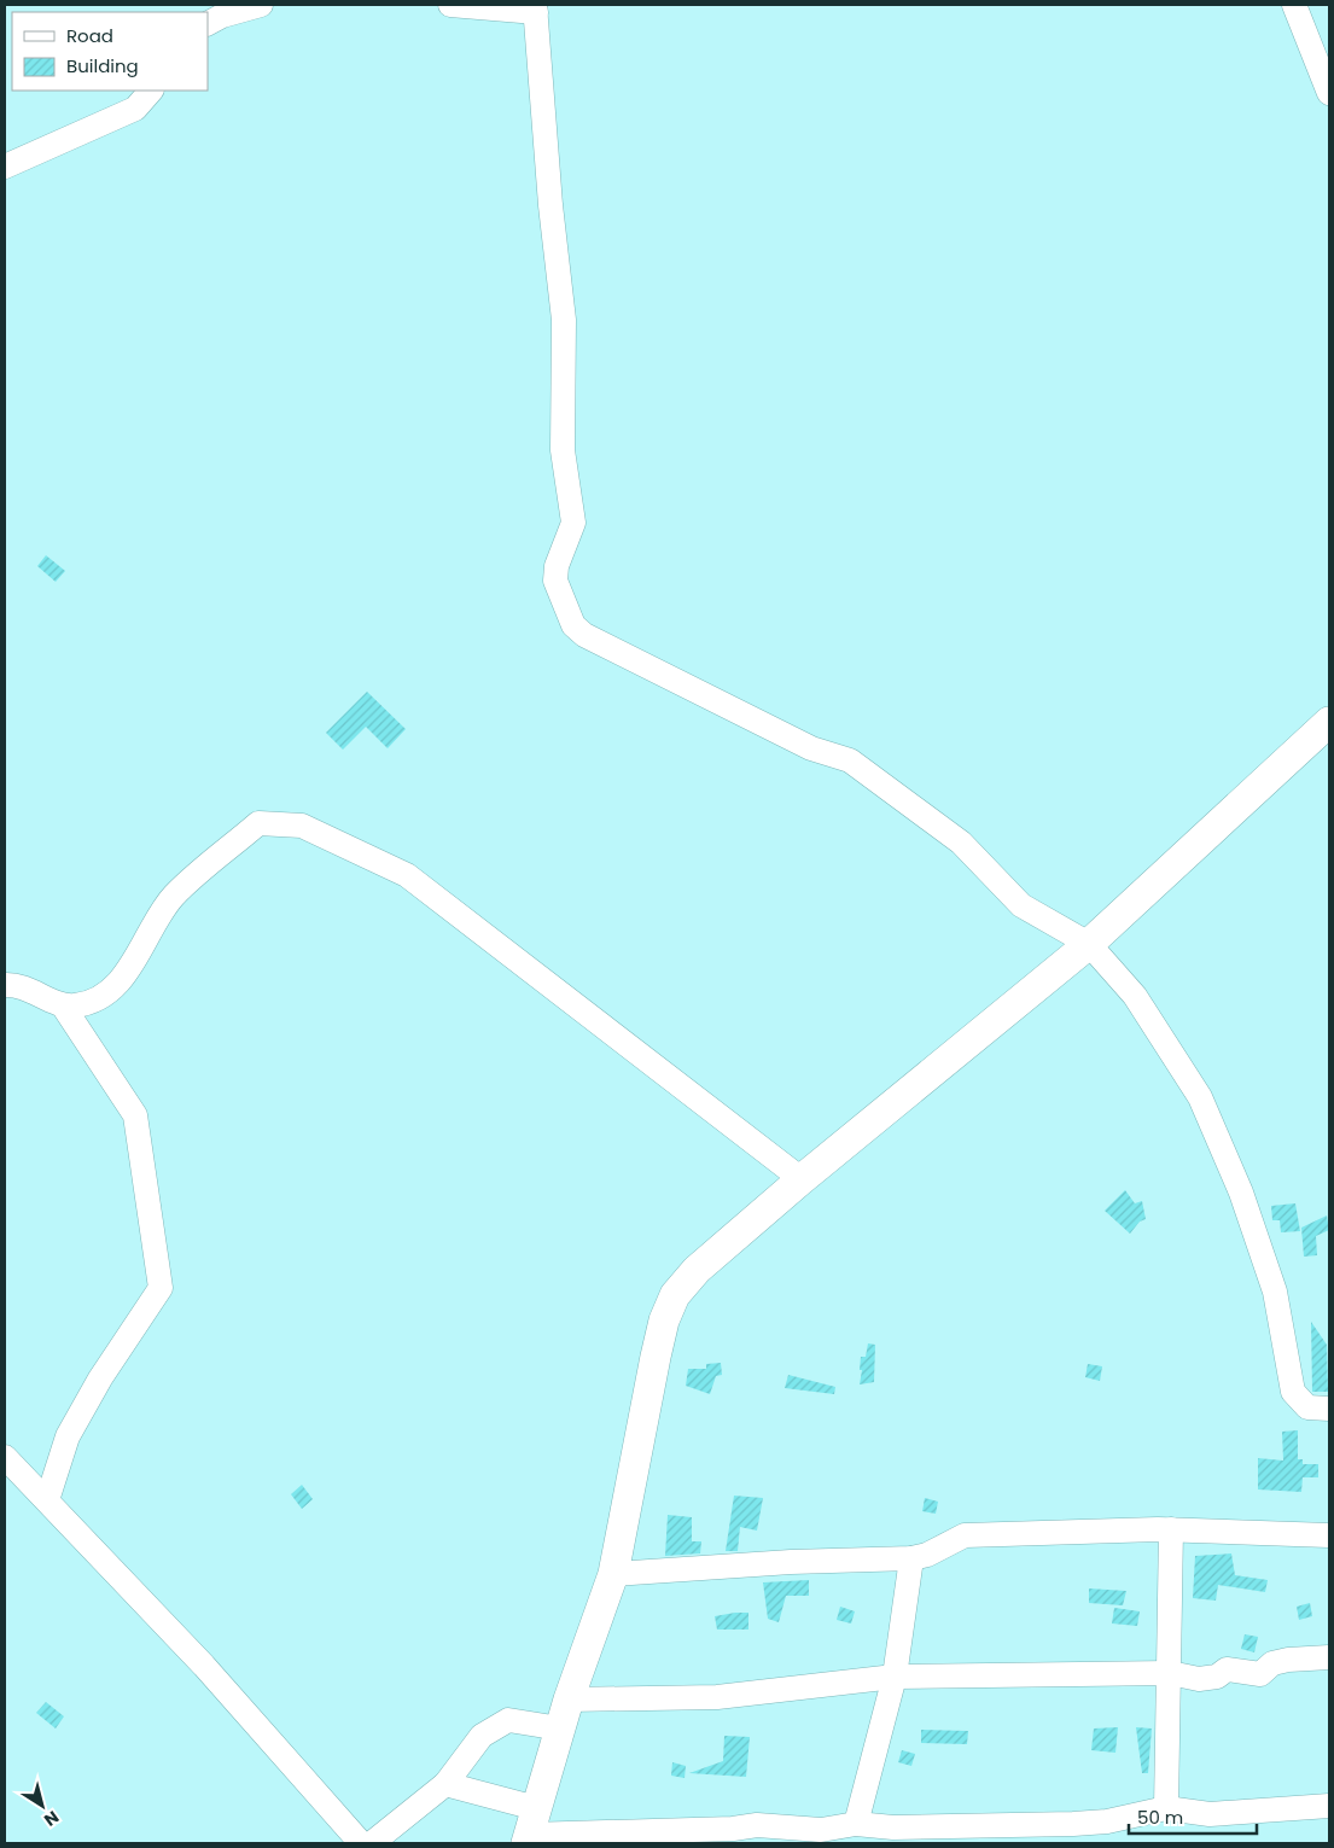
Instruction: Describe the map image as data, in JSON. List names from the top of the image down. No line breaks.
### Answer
{"legend":["Road","Building"],"scale_bar":"50 m","north":"bottom right"}
